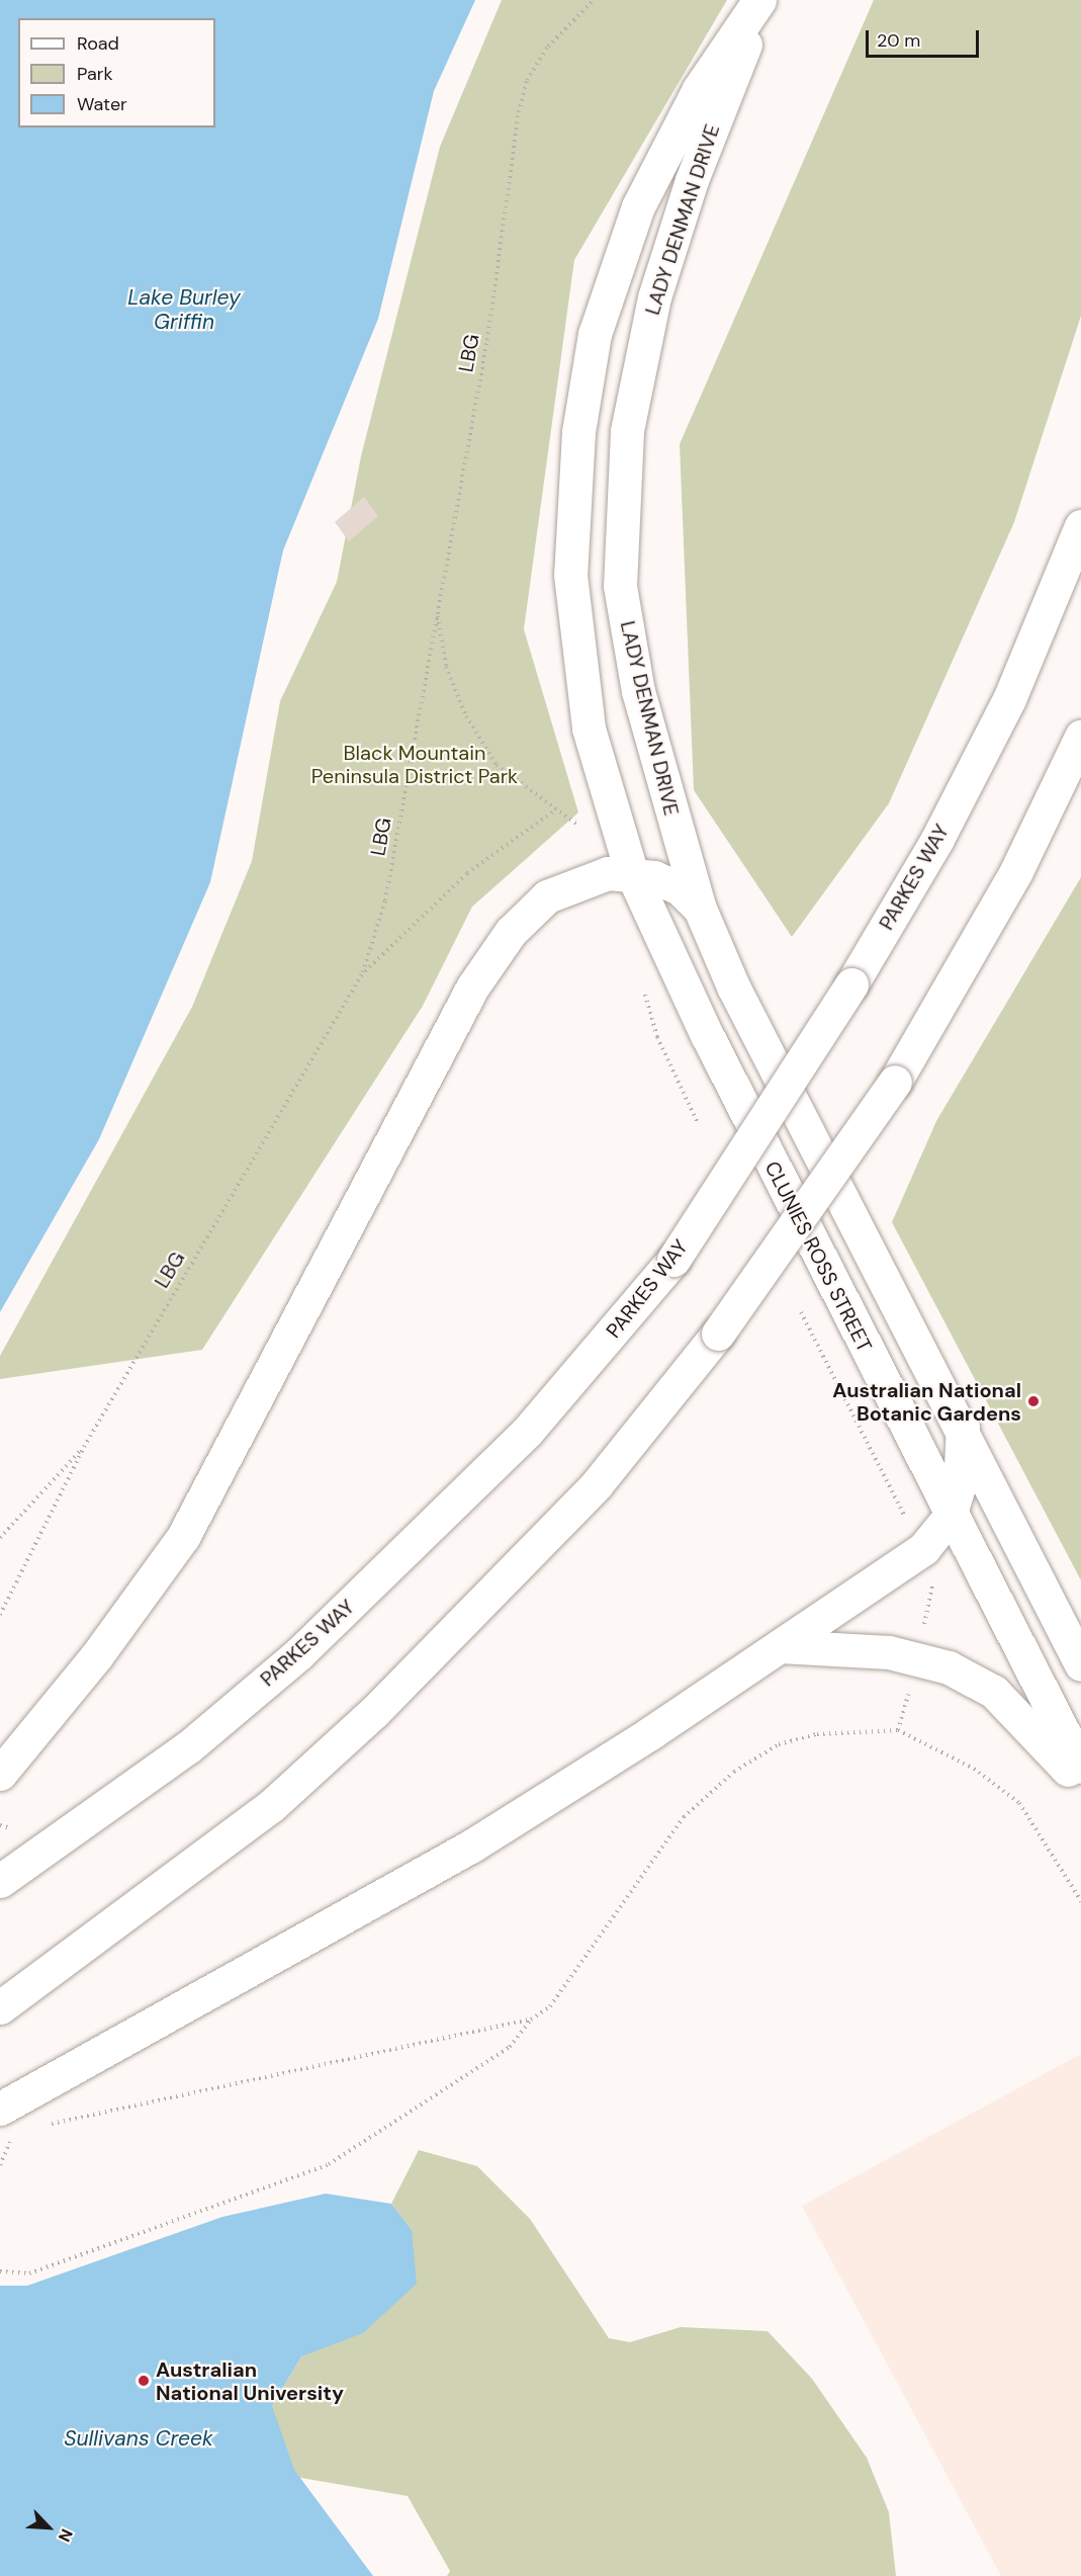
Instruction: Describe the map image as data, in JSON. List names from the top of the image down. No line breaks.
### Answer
{"streets":{"main road":["LADY DENMAN DRIVE","PARKES WAY","CLUNIES ROSS STREET"],"path":["LBG"]},"crossings":[["LADY DENMAN DRIVE","CLUNIES ROSS STREET"]],"water":["Lake Burley Griffin","Sullivans Creek"],"parks":["Black Mountain Peninsula District Park"],"places":["Australian National Botanic Gardens","Australian National University"],"legend":["Road","Park","Water"],"scale_bar":"20 m","north":"bottom right"}
